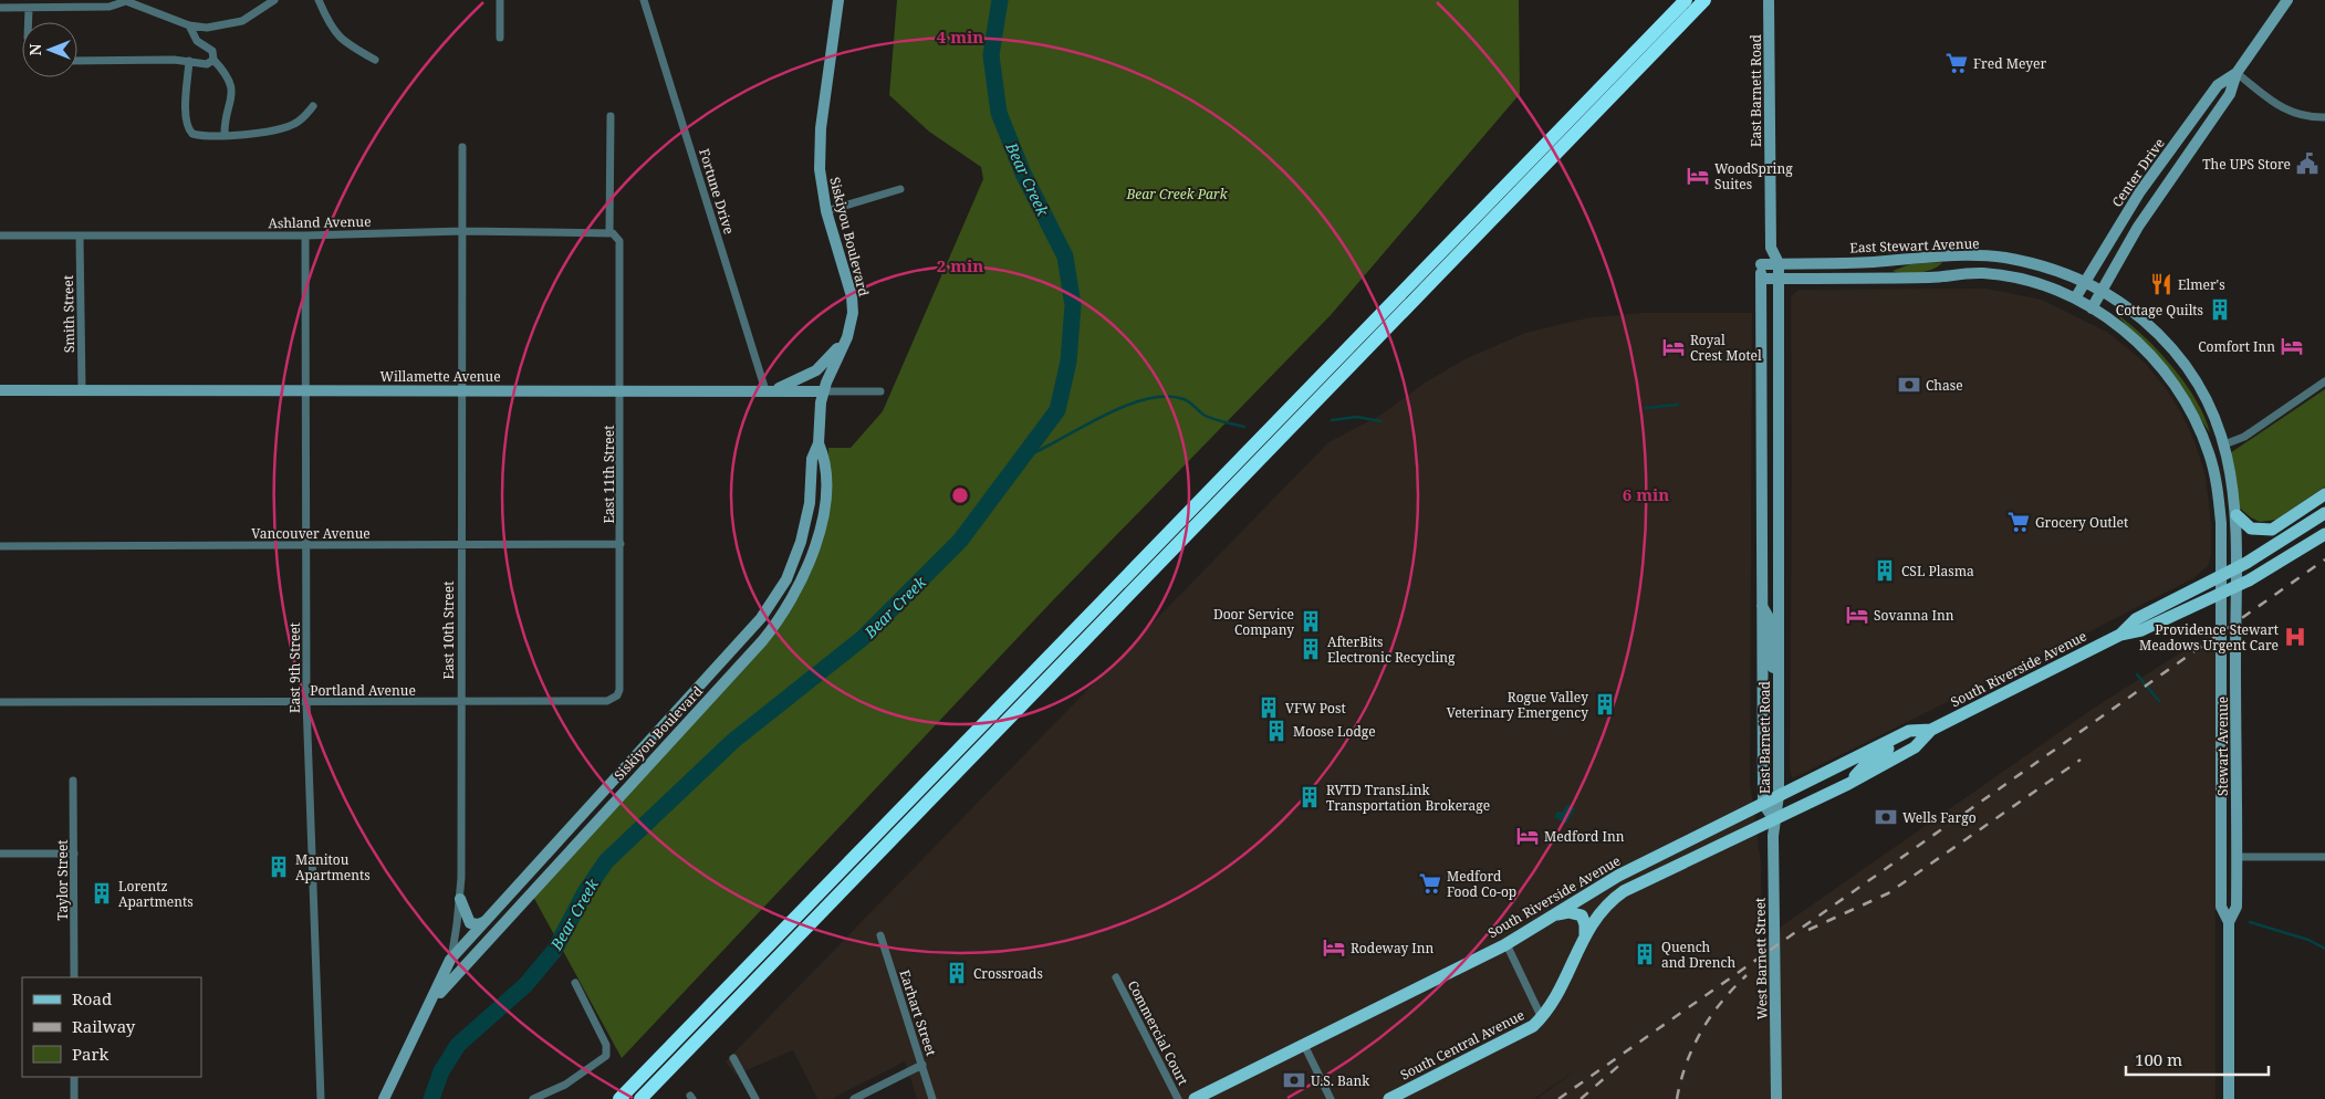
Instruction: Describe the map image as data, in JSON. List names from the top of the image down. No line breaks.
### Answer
{"streets":{"main road":["East Barnett Road","Center Drive","Siskiyou Boulevard","East Stewart Avenue","Willamette Avenue","East 10th Street","South Riverside Avenue","Stewart Avenue","West Barnett Street","South Central Avenue"],"street":["Fortune Drive","Ashland Avenue","Smith Street","East 11th Street","Vancouver Avenue","East 9th Street","Portland Avenue","Taylor Street","Earhart Street","Commercial Court"]},"crossings":[["East Barnett Road","East Stewart Avenue"],["East Barnett Road","South Riverside Avenue"],["East Barnett Road","West Barnett Street"],["Center Drive","East Stewart Avenue"],["Fortune Drive","Willamette Avenue"],["Ashland Avenue","Smith Street"],["Ashland Avenue","East 11th Street"],["Ashland Avenue","East 10th Street"],["Ashland Avenue","East 9th Street"],["Siskiyou Boulevard","Willamette Avenue"],["Siskiyou Boulevard","East 10th Street"],["East Stewart Avenue","South Riverside Avenue"],["East Stewart Avenue","Stewart Avenue"],["Smith Street","Willamette Avenue"],["Willamette Avenue","East 11th Street"],["Willamette Avenue","East 10th Street"],["Willamette Avenue","East 9th Street"],["East 11th Street","Vancouver Avenue"],["East 11th Street","Portland Avenue"],["Vancouver Avenue","East 10th Street"],["Vancouver Avenue","East 9th Street"],["East 10th Street","Portland Avenue"],["East 9th Street","Portland Avenue"],["South Riverside Avenue","Stewart Avenue"],["South Riverside Avenue","West Barnett Street"],["South Riverside Avenue","South Central Avenue"]],"water":["Bear Creek"],"parks":["Bear Creek Park"],"places":{"supermarket":["Fred Meyer","Grocery Outlet","Medford Food Co-op"],"public building":["The UPS Store"],"hotel":["WoodSpring Suites","Comfort Inn","Royal Crest Motel","Sovanna Inn","Medford Inn","Rodeway Inn"],"restaurant":["Elmer's"],"building":["Cottage Quilts","CSL Plasma","Door Service Company","AfterBits Electronic Recycling","Rogue Valley Veterinary Emergency","VFW Post","Moose Lodge","RVTD TransLink Transportation Brokerage","Manitou Apartments","Lorentz Apartments","Quench and Drench","Crossroads"],"bank":["Chase","Wells Fargo","U.S. Bank"],"hospital":["Providence Stewart Meadows Urgent Care"]},"legend":["Road","Railway","Park"],"scale_bar":"100 m","north":"left","rings":["4 min","2 min","6 min"]}
